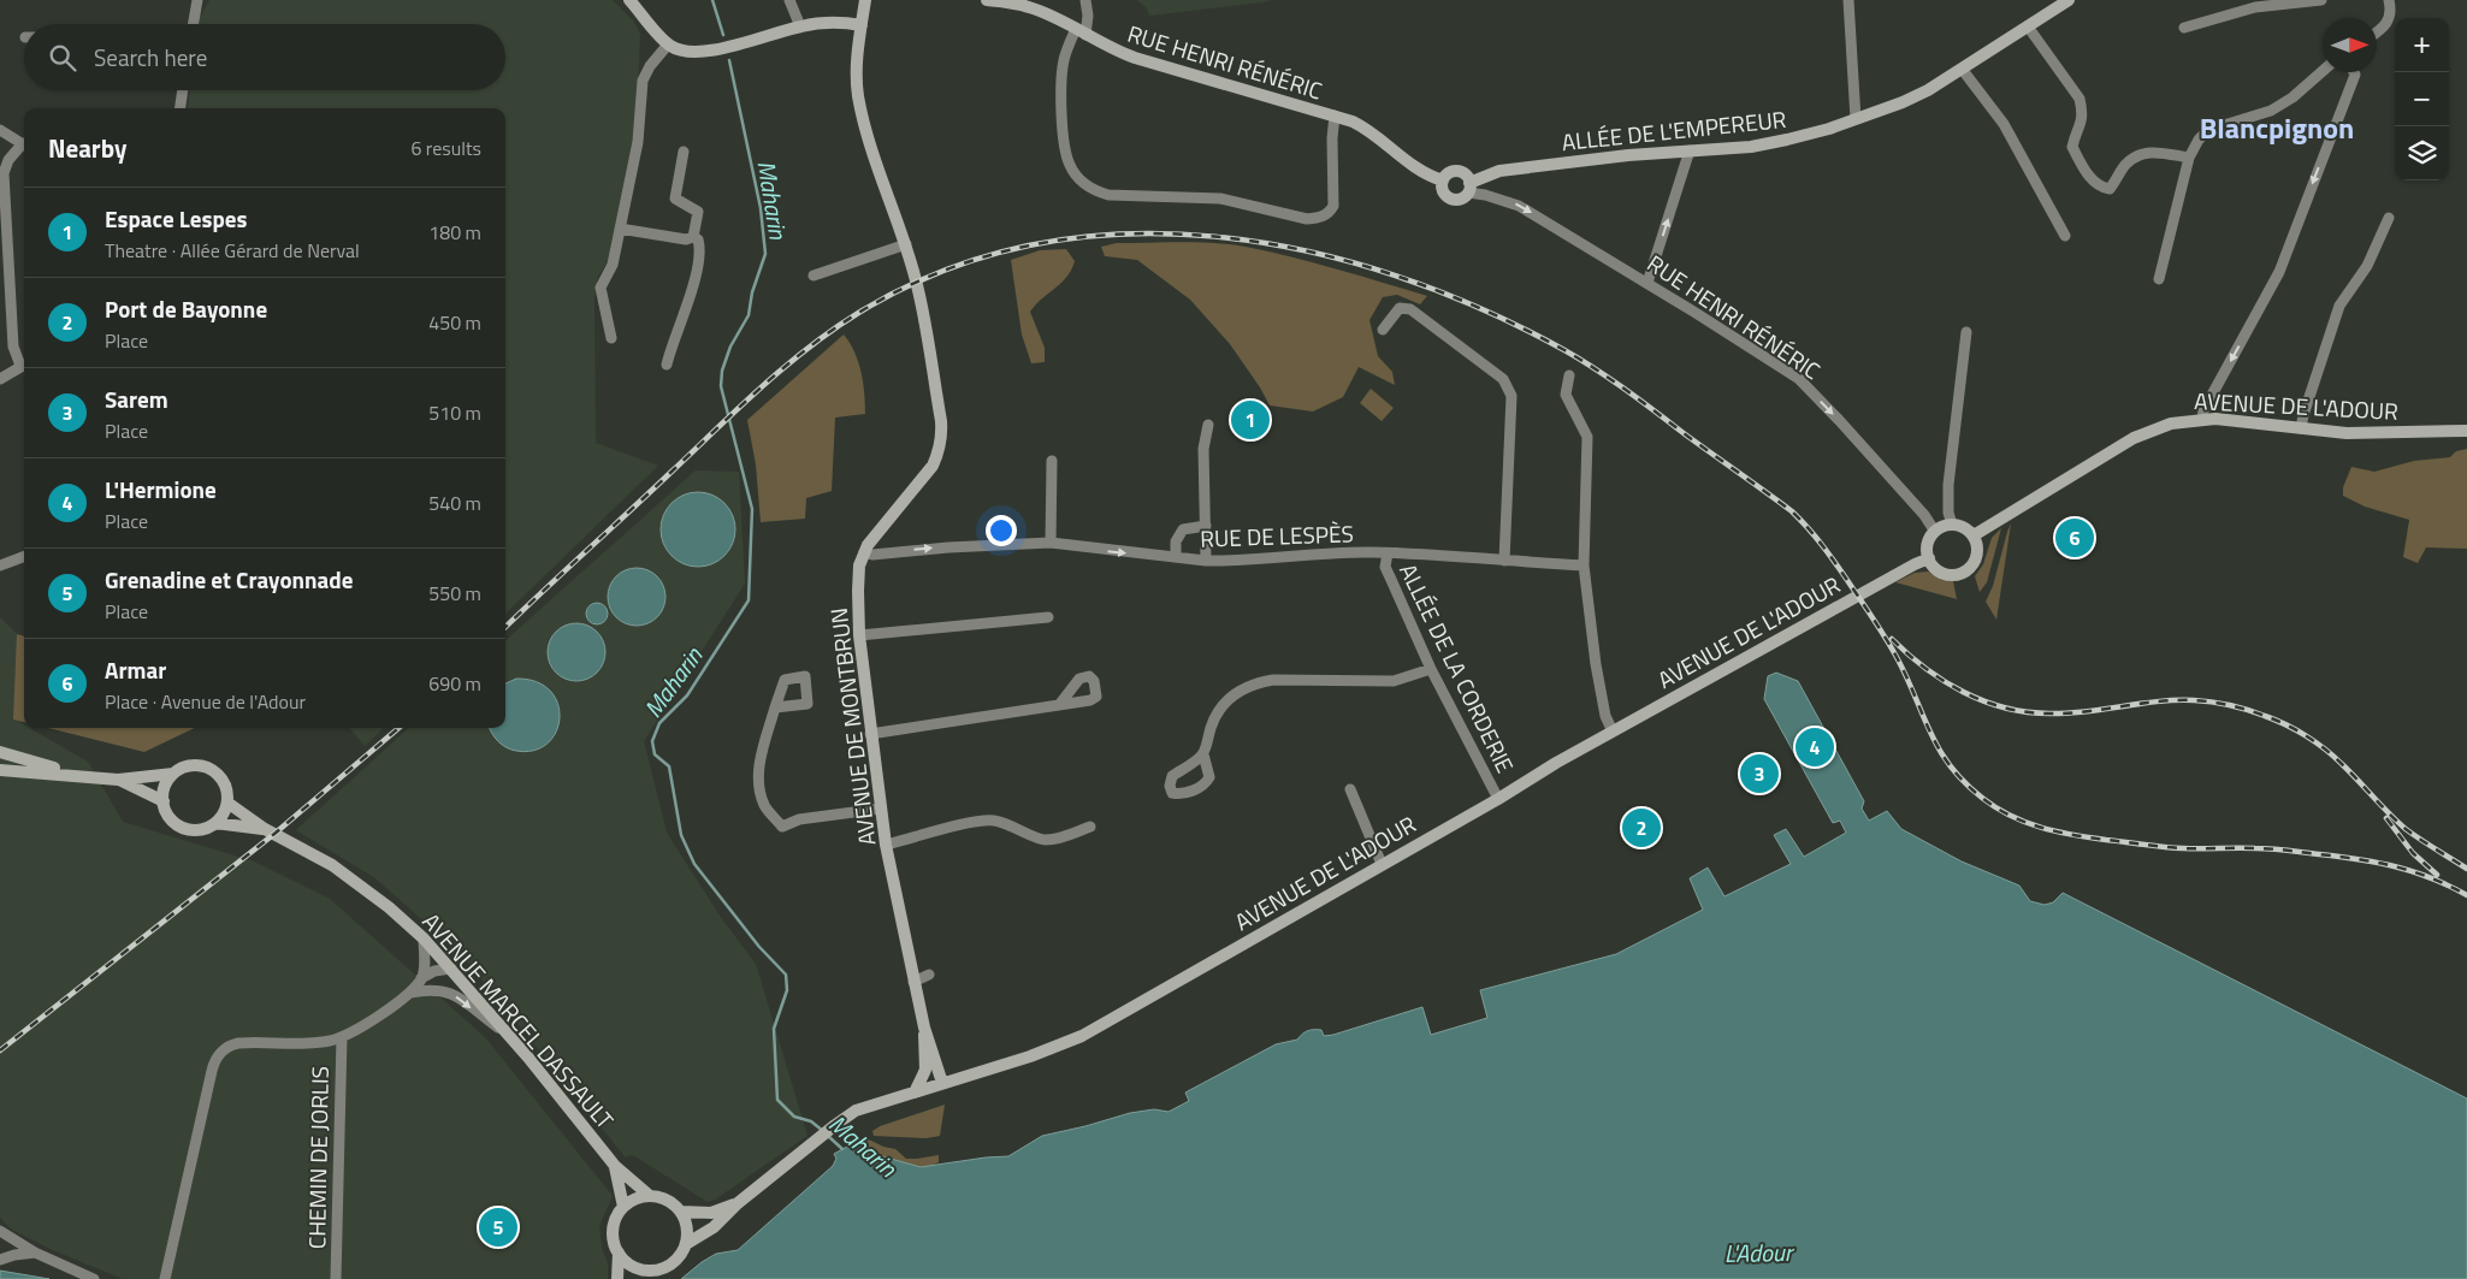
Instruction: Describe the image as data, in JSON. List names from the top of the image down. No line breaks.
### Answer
{"streets":{"main road":["RUE HENRI RÉNÉRIC","ALLÉE DE L'EMPEREUR","AVENUE DE L'ADOUR","AVENUE DE MONTBRUN","AVENUE MARCEL DASSAULT"],"street":["RUE DE LESPÈS","ALLÉE DE LA CORDERIE","CHEMIN DE JORLIS"]},"crossings":[["RUE HENRI RÉNÉRIC","ALLÉE DE L'EMPEREUR"],["RUE HENRI RÉNÉRIC","AVENUE DE L'ADOUR"],["AVENUE DE L'ADOUR","ALLÉE DE LA CORDERIE"],["AVENUE DE L'ADOUR","AVENUE DE MONTBRUN"],["AVENUE DE L'ADOUR","AVENUE MARCEL DASSAULT"],["RUE DE LESPÈS","ALLÉE DE LA CORDERIE"],["RUE DE LESPÈS","AVENUE DE MONTBRUN"]],"one_way":["RUE HENRI RÉNÉRIC"],"districts":["Blancpignon"],"water":["Maharin","L'Adour"],"north":"right","page":{"map_buttons":["+","−"],"search":"Search here","heading":["Nearby","6 results"],"list":[{"mark":"1","name":"Espace Lespes","note":"Theatre · Allée Gérard de Nerval","value":"180 m"},{"mark":"2","name":"Port de Bayonne","note":"Place","value":"450 m"},{"mark":"3","name":"Sarem","note":"Place","value":"510 m"},{"mark":"4","name":"L'Hermione","note":"Place","value":"540 m"},{"mark":"5","name":"Grenadine et Crayonnade","note":"Place","value":"550 m"},{"mark":"6","name":"Armar","note":"Place · Avenue de l'Adour","value":"690 m"}],"pins":["1","6","4","3","2","5"]}}
